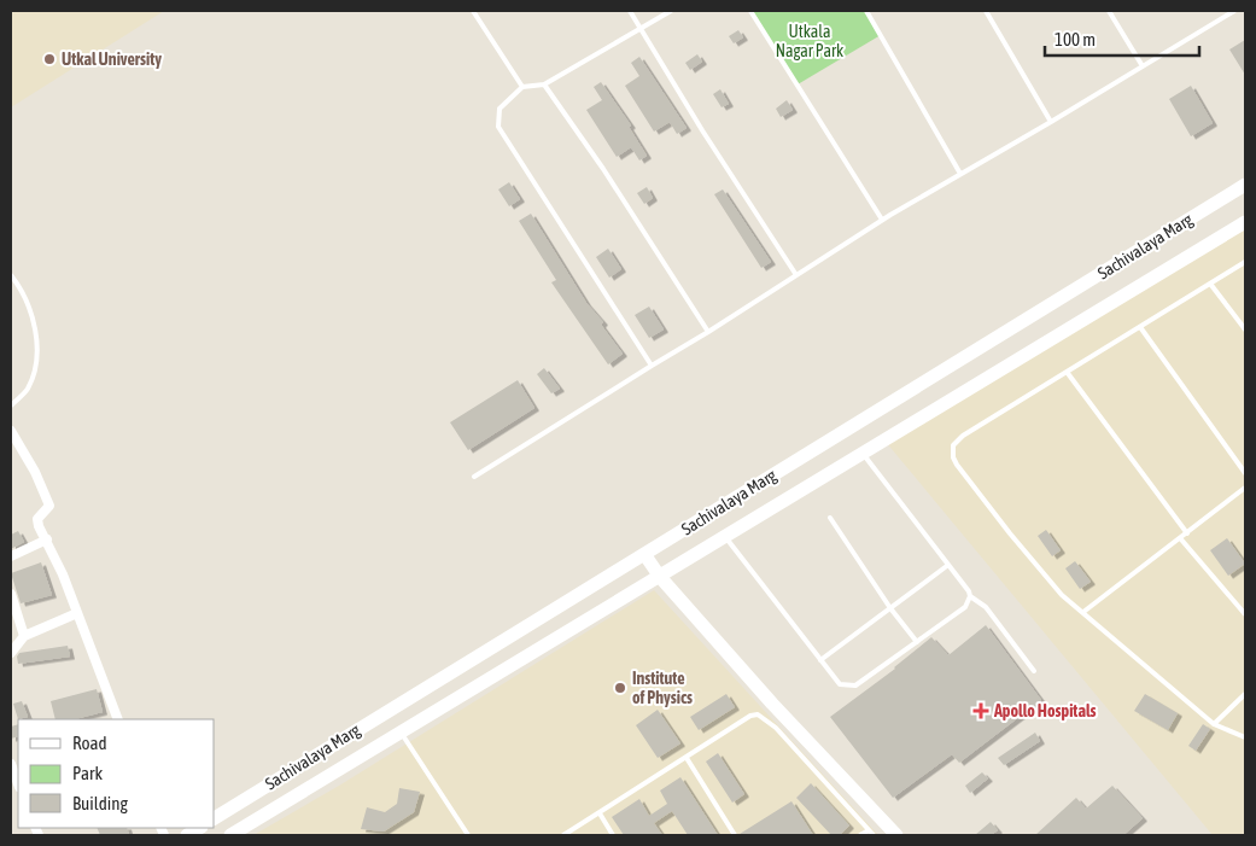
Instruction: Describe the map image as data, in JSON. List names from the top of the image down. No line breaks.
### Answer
{"streets":{"main road":["Sachivalaya Marg"]},"parks":["Utkala Nagar Park"],"places":{"other":["Utkal University","Institute of Physics"],"health":["Apollo Hospitals"]},"legend":["Road","Park","Building"],"scale_bar":"100 m"}
